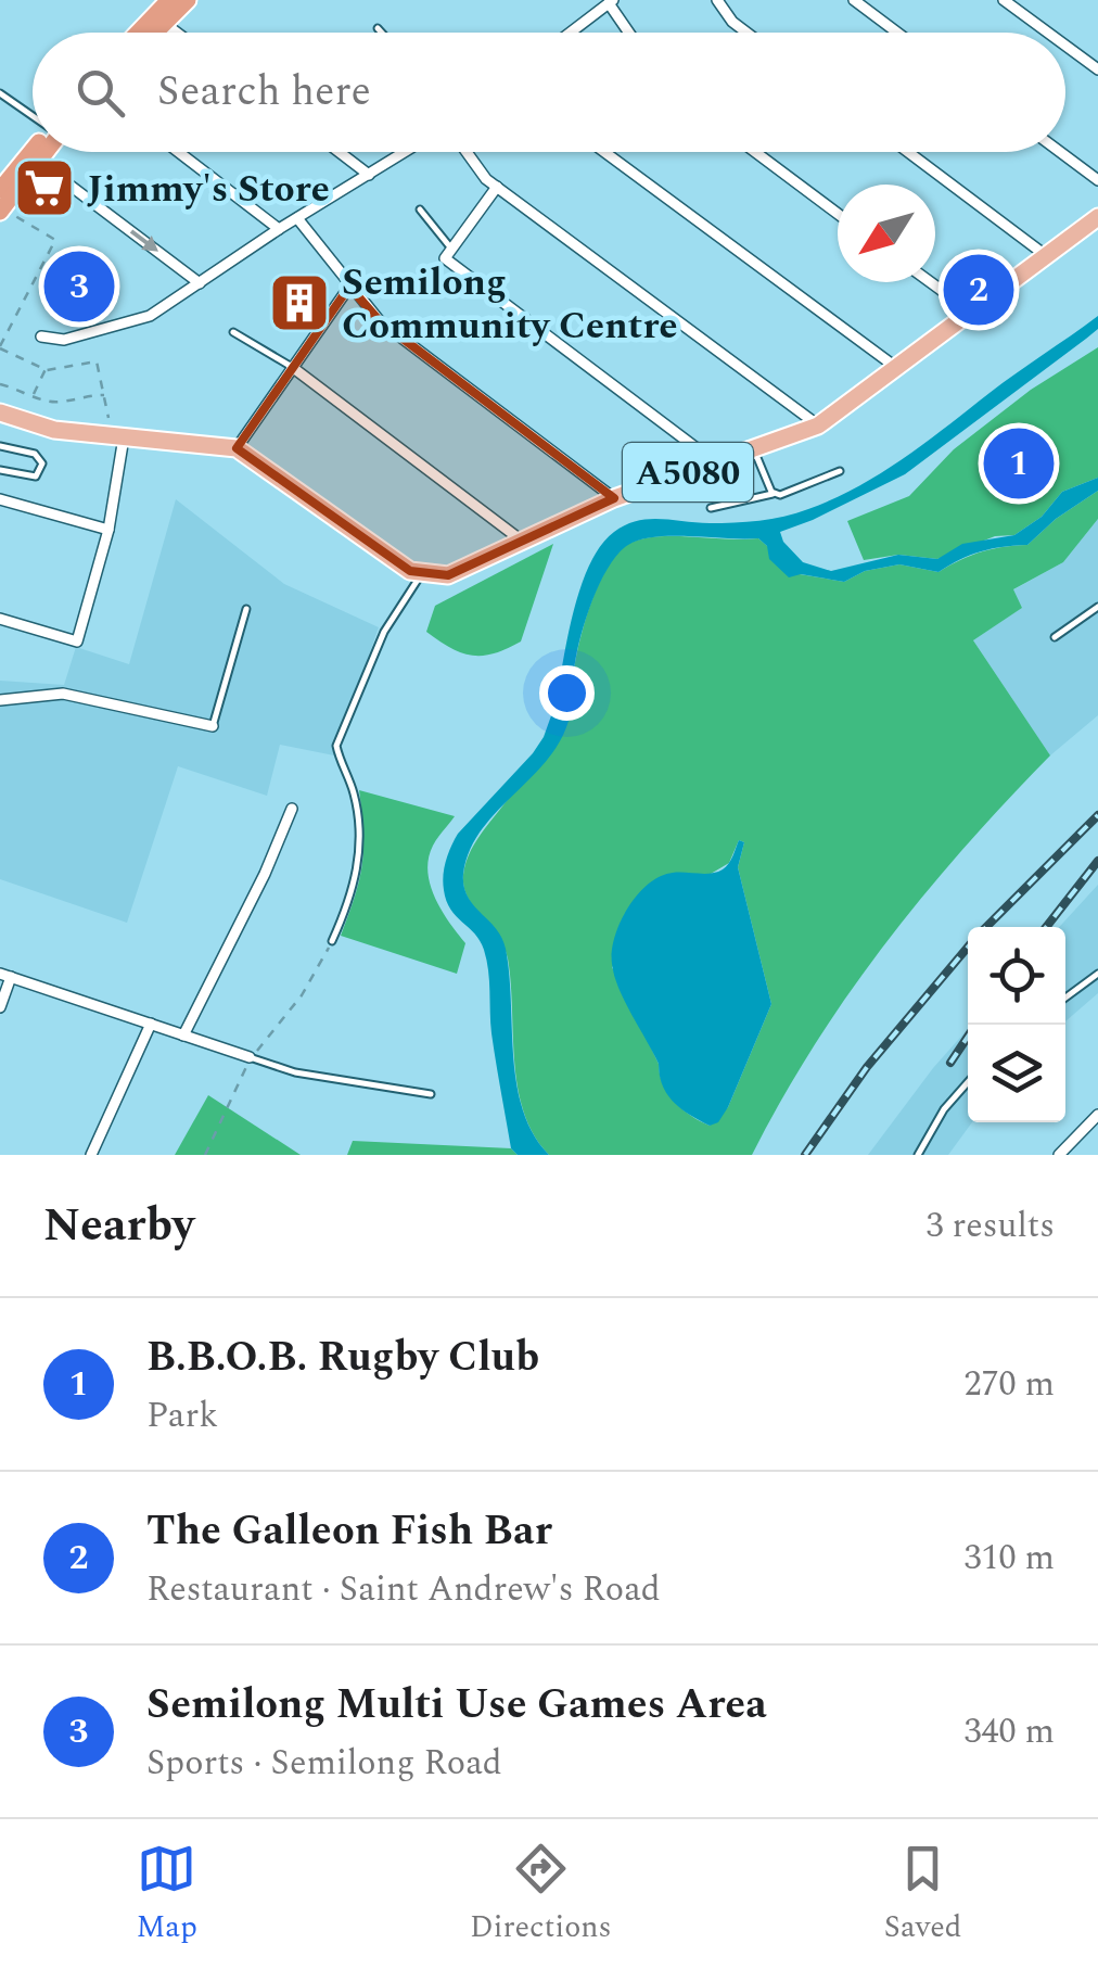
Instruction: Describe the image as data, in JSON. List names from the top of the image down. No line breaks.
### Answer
{"streets":{"main road":["A5080"]},"places":{"supermarket":["Jimmy's Store"],"building":["Semilong Community Centre"]},"north":"bottom left","page":{"search":"Search here","pins":["3","2","1"],"heading":["Nearby","3 results"],"list":[{"mark":"1","name":"B.B.O.B. Rugby Club","note":"Park","value":"270 m"},{"mark":"2","name":"The Galleon Fish Bar","note":"Restaurant · Saint Andrew's Road","value":"310 m"},{"mark":"3","name":"Semilong Multi Use Games Area","note":"Sports · Semilong Road","value":"340 m"}],"nav":["Map","Directions","Saved"]}}
